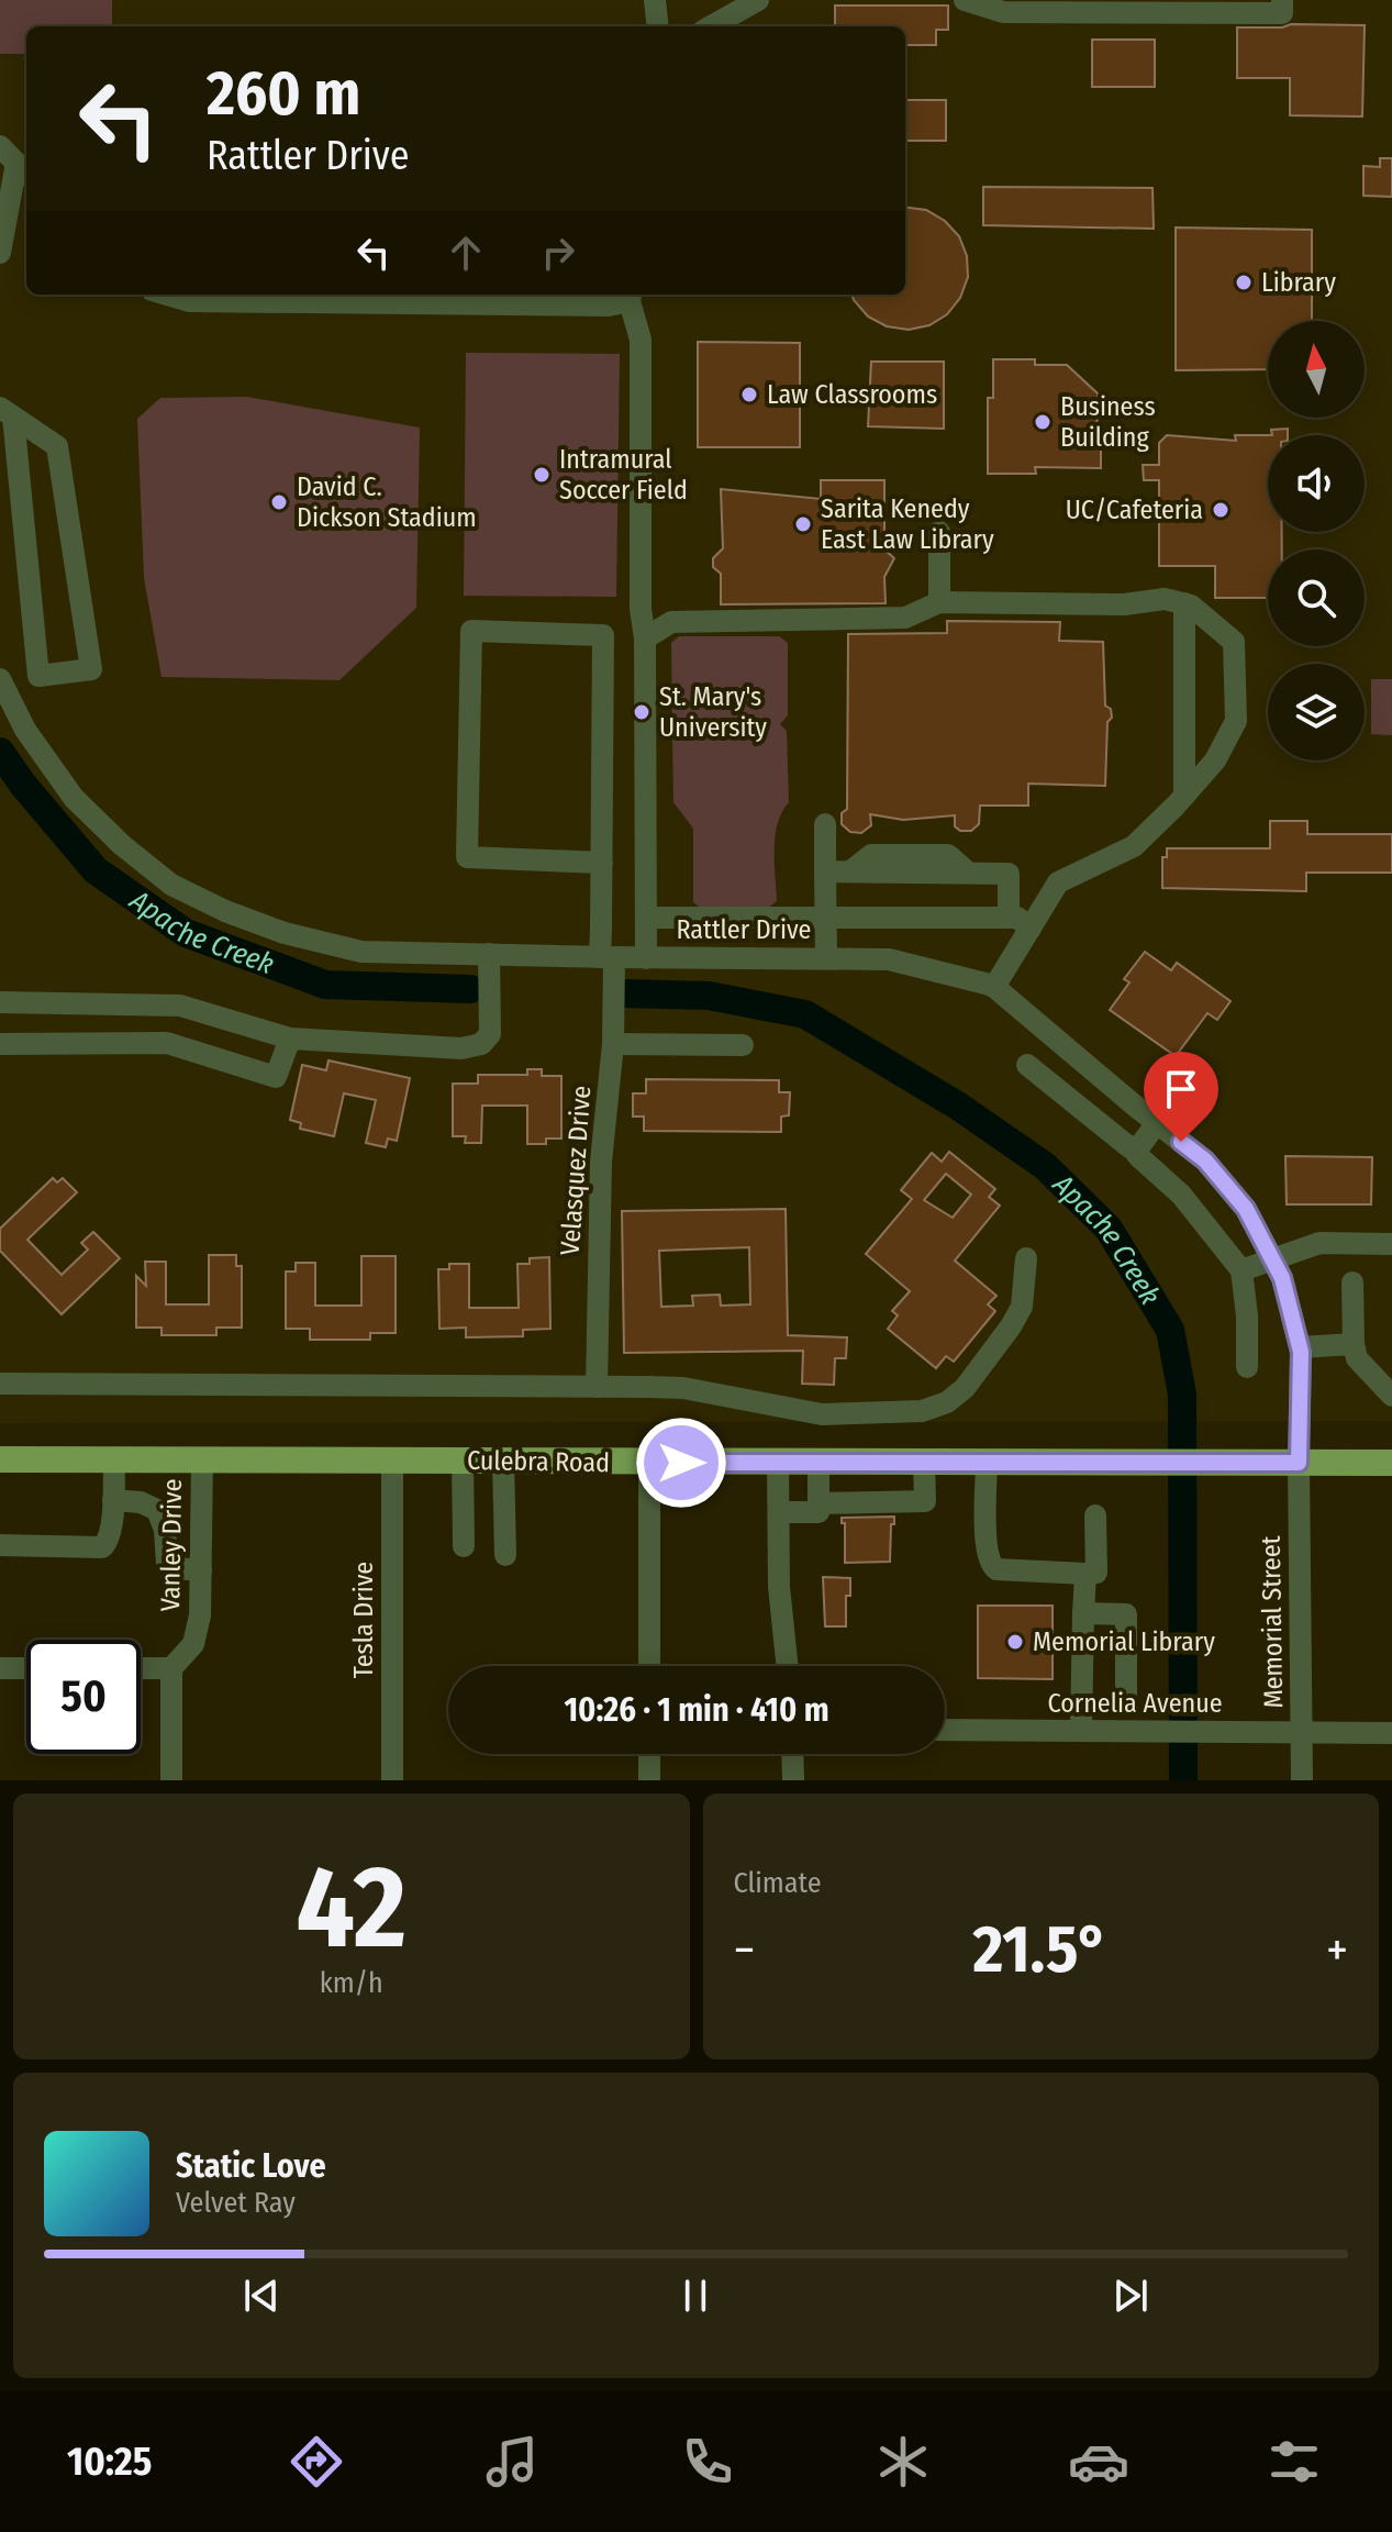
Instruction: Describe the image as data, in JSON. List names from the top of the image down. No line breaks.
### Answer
{"streets":{"main road":["Culebra Road"],"street":["Rattler Drive","Velasquez Drive","Vanley Drive","Tesla Drive","Memorial Street","Cornelia Avenue"]},"crossings":[["Rattler Drive","Velasquez Drive"],["Rattler Drive","Culebra Road"],["Rattler Drive","Memorial Street"],["Culebra Road","Vanley Drive"],["Culebra Road","Tesla Drive"],["Culebra Road","Memorial Street"],["Memorial Street","Cornelia Avenue"]],"water":["Apache Creek"],"places":["Library","Law Classrooms","Business Building","Intramural Soccer Field","David C. Dickson Stadium","UC/Cafeteria","Sarita Kenedy East Law Library","St. Mary's University","Memorial Library"],"north":"top","page":{"turn":["260 m","Rattler Drive"],"limit":"50","trip":"10:26 · 1 min · 410 m","tile":[["42","km/h"],"Climate"],"heat":["−","21.5°","+"],"song":["Static Love","Velvet Ray"],"tabs":"10:25"}}
